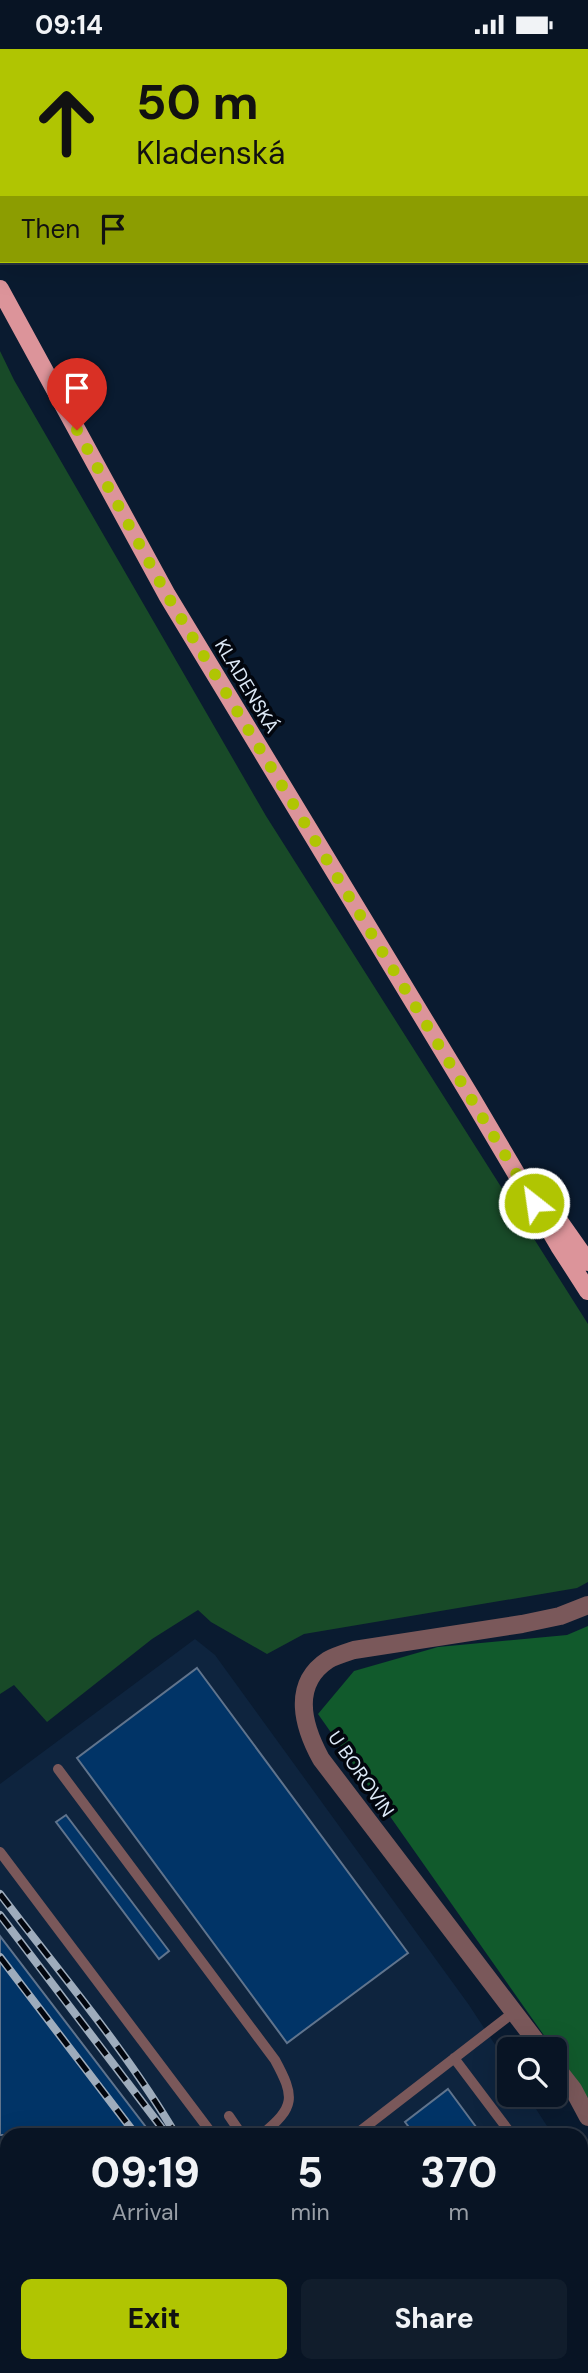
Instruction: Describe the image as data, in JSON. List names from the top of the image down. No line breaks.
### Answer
{"streets":{"main road":["KLADENSKÁ"],"street":["U BOROVIN"]},"page":{"status":"09:14","turn":["50 m","Kladenská"],"then":"Then","eta":["09:19","Arrival","5","min","370","m"],"buttons":["Exit","Share"]}}
